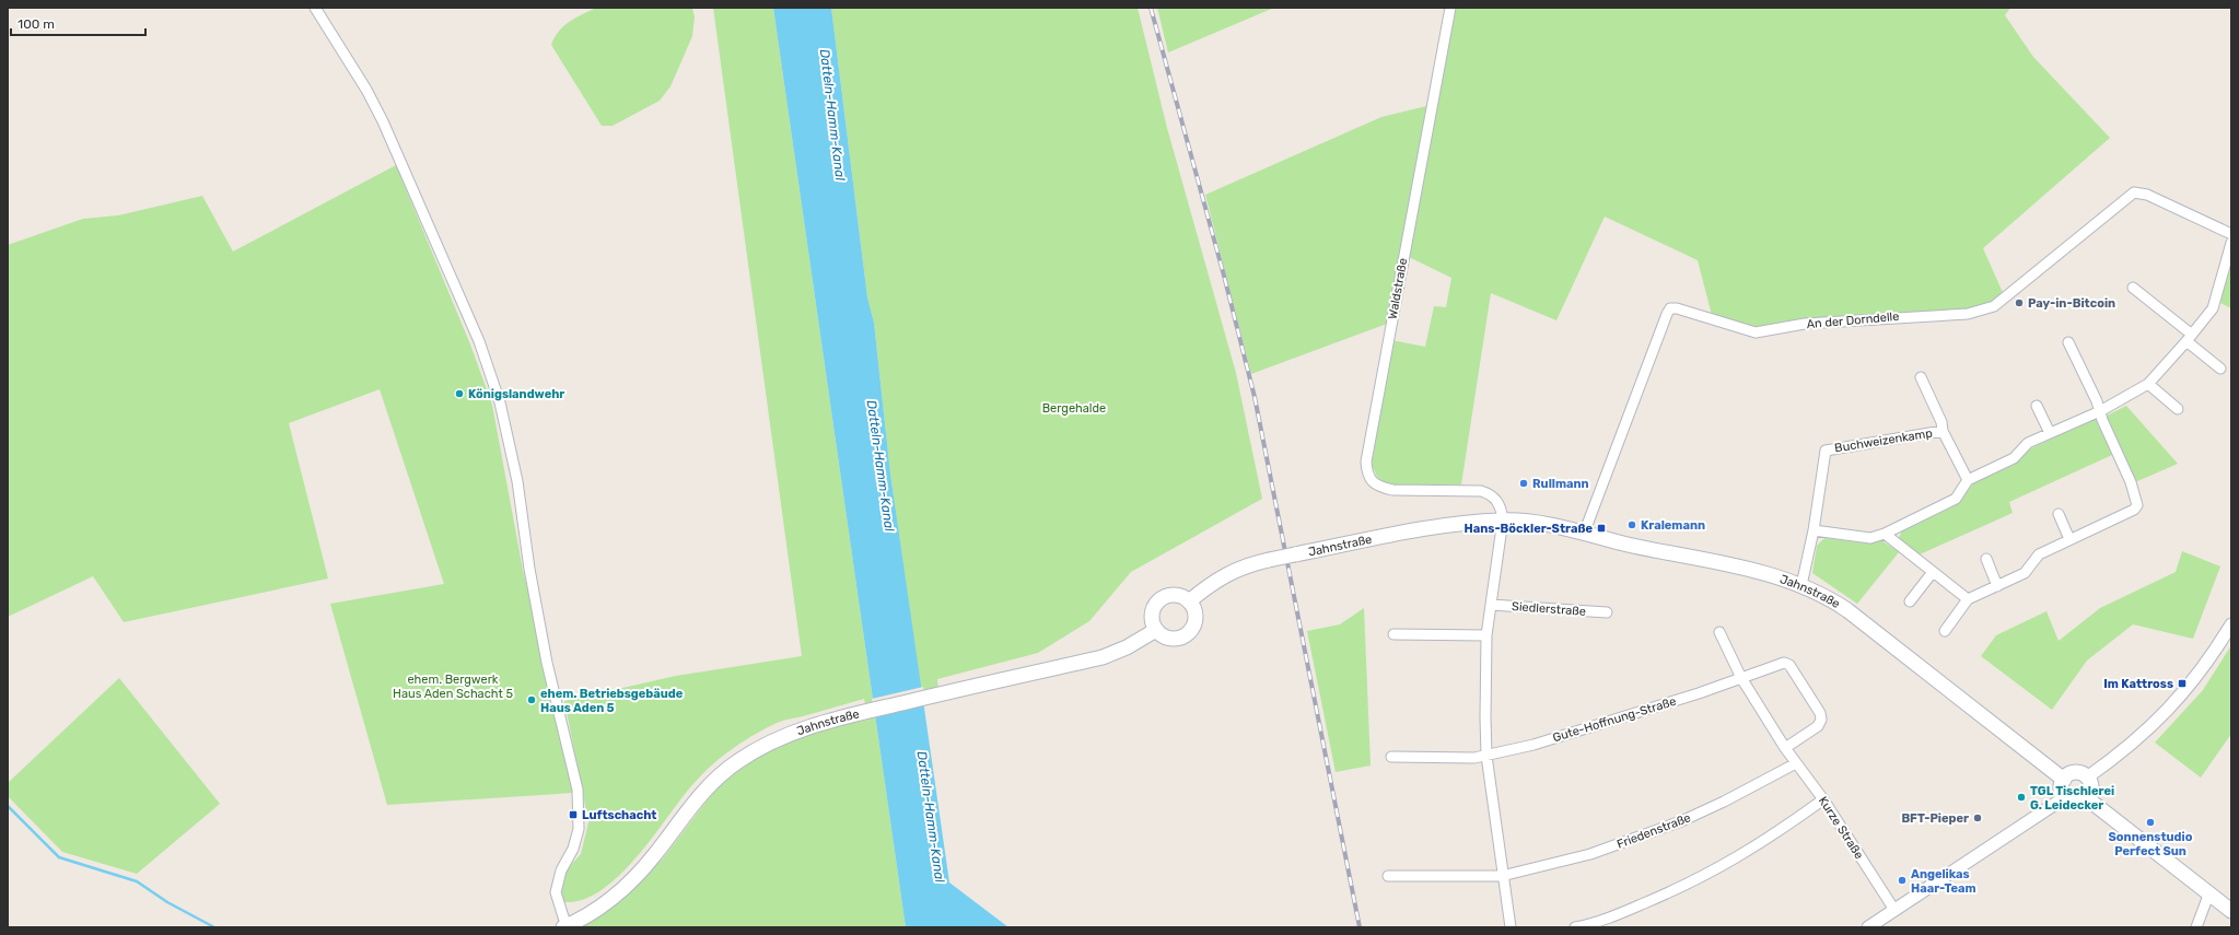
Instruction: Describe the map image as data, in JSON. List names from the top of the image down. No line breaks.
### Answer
{"streets":{"main road":["Jahnstraße"],"street":["Waldstraße","An der Dorndelle","Buchweizenkamp","Siedlerstraße","Gute-Hoffnung-Straße","Kurze Straße","Friedenstraße"]},"crossings":[["Waldstraße","Jahnstraße"],["An der Dorndelle","Jahnstraße"],["Buchweizenkamp","Jahnstraße"],["Gute-Hoffnung-Straße","Kurze Straße"],["Kurze Straße","Friedenstraße"]],"water":["Datteln-Hamm-Kanal"],"parks":["Bergehalde","ehem. Bergwerk Haus Aden Schacht 5"],"places":{"other":["Pay-in-Bitcoin","Königslandwehr","Rullmann","Kralemann","ehem. Betriebsgebäude Haus Aden 5","TGL Tischlerei G. Leidecker","BFT-Pieper","Sonnenstudio Perfect Sun","Angelikas Haar-Team"],"transit":["Hans-Böckler-Straße","Im Kattross","Luftschacht"]},"scale_bar":"100 m"}
